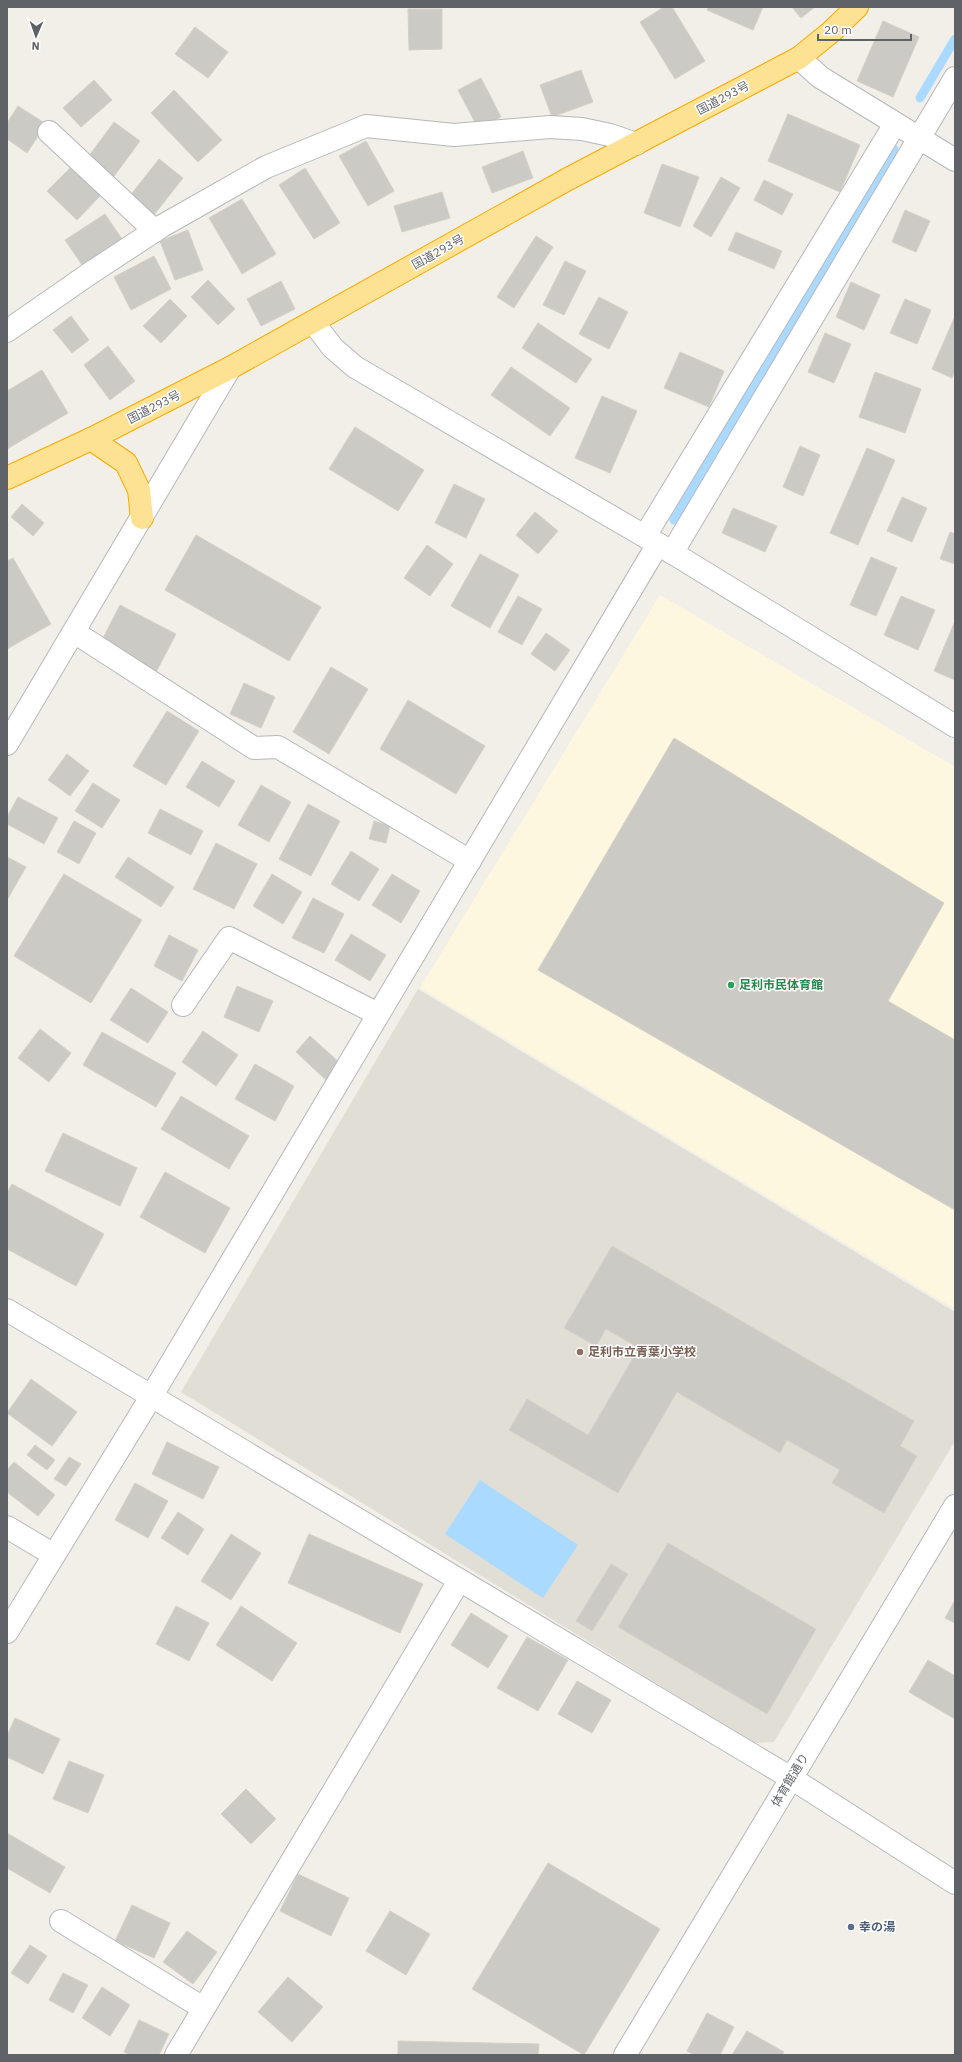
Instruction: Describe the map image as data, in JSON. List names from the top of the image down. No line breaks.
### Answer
{"streets":{"highway":["国道293号"],"street":["体育館通り"]},"places":["足利市民体育館","足利市立青葉小学校","幸の湯"],"scale_bar":"20 m","north":"bottom"}
